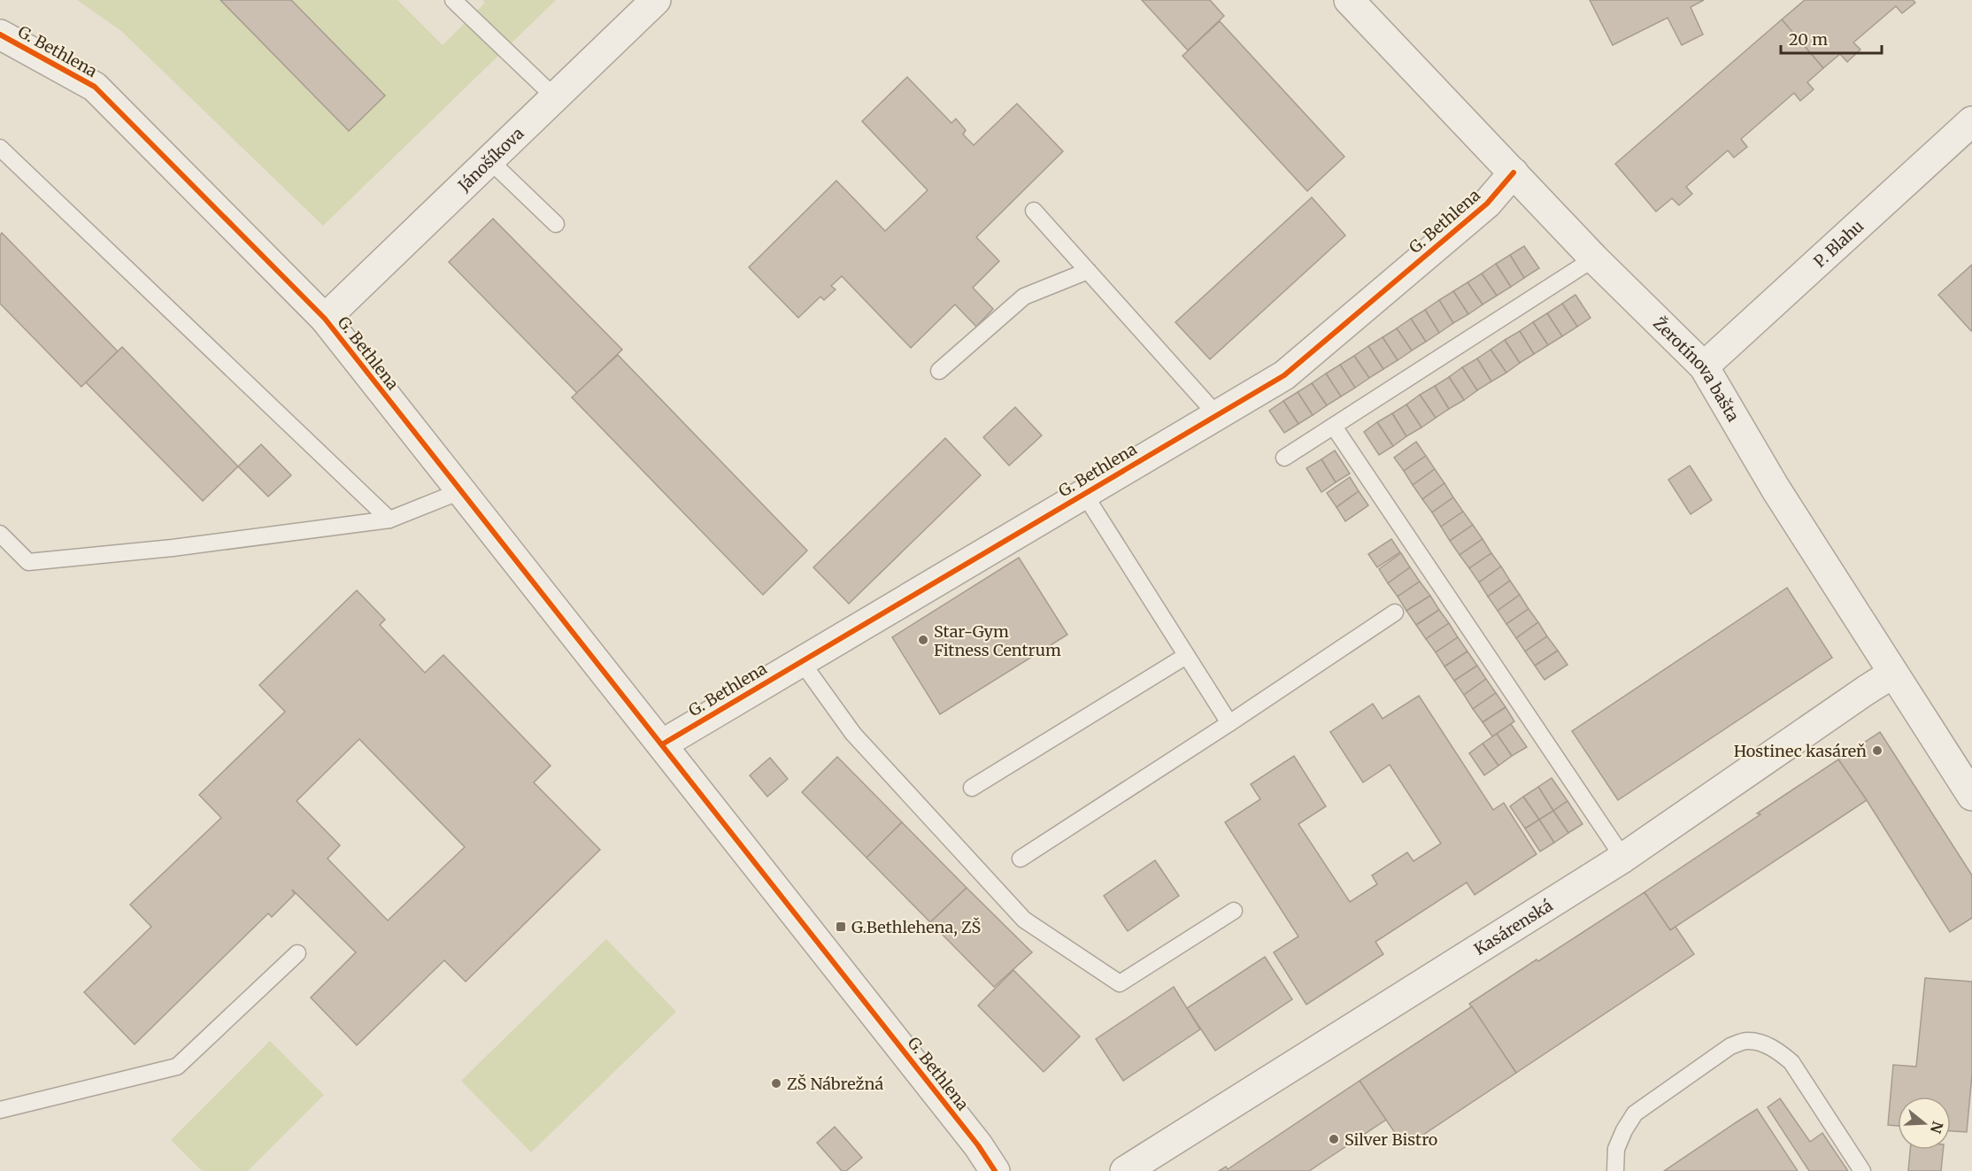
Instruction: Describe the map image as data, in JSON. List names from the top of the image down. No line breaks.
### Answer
{"streets":{"street":["G. Bethlena","Jánošíkova","P. Blahu","Žerotínova bašta","Kasárenská"]},"crossings":[["G. Bethlena","Jánošíkova"],["G. Bethlena","Žerotínova bašta"],["P. Blahu","Žerotínova bašta"],["Žerotínova bašta","Kasárenská"]],"places":{"other":["Star-Gym Fitness Centrum","Hostinec kasáreň","ZŠ Nábrežná","Silver Bistro"],"transit":["G.Bethlehena, ZŠ"]},"scale_bar":"20 m","north":"right"}
